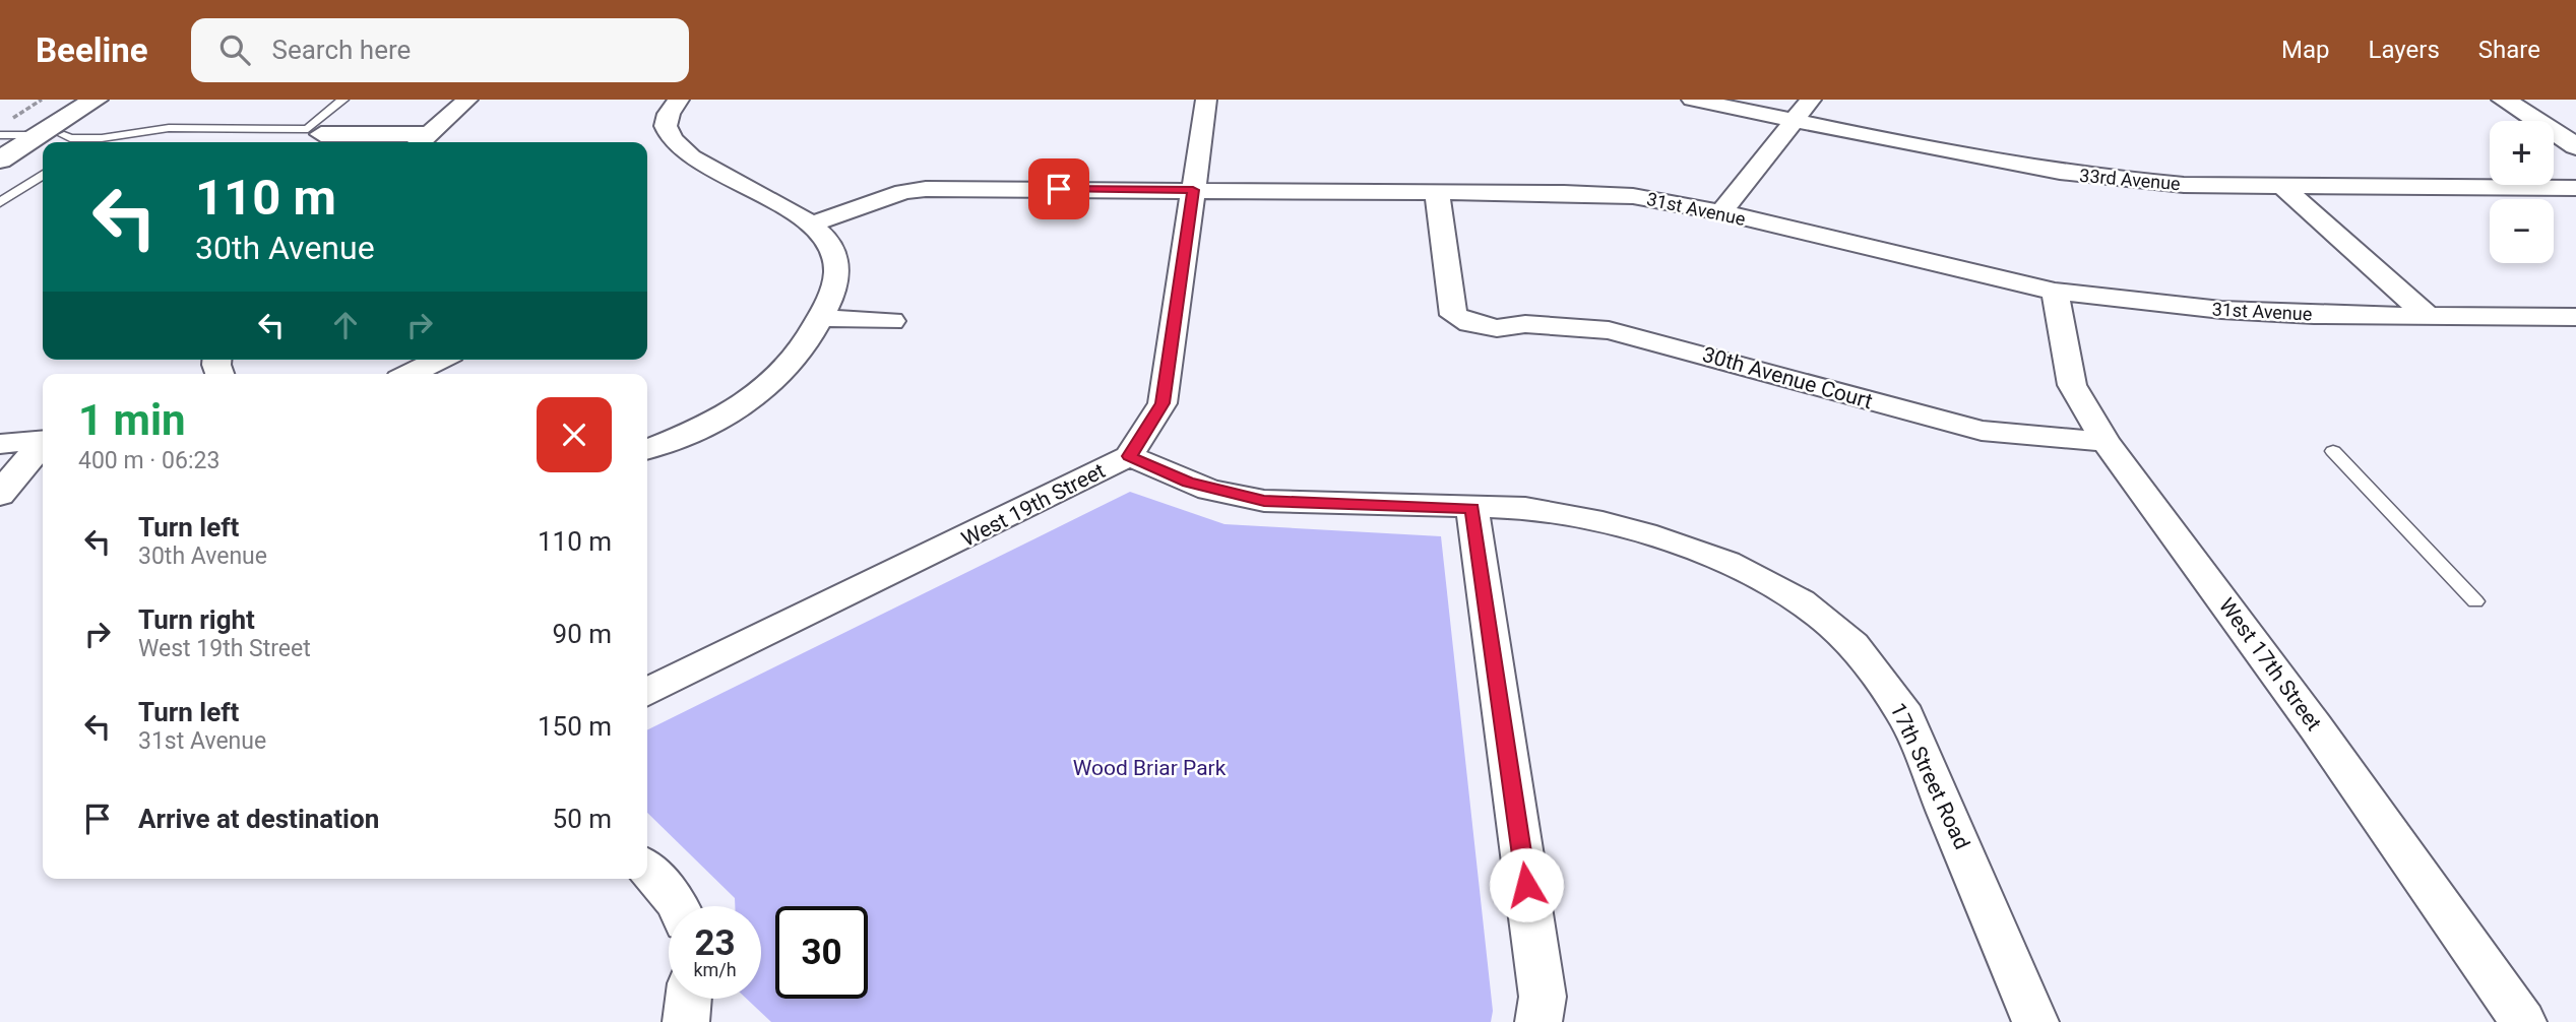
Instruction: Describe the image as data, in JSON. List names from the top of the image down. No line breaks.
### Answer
{"streets":{"street":["33rd Avenue","31st Avenue","30th Avenue Court","West 19th Street","West 17th Street","17th Street Road"]},"crossings":[["31st Avenue","30th Avenue Court"],["31st Avenue","West 19th Street"],["31st Avenue","West 17th Street"],["30th Avenue Court","West 17th Street"],["West 19th Street","17th Street Road"]],"parks":["Wood Briar Park"],"page":{"header":"Beeline","search":"Search here","nav":["Map","Layers","Share"],"map_buttons":["+","−"],"turn":["110 m","30th Avenue"],"heading":["1 min","400 m · 06:23"],"list":[{"name":"Turn left","note":"30th Avenue","value":"110 m"},{"name":"Turn right","note":"West 19th Street","value":"90 m"},{"name":"Turn left","note":"31st Avenue","value":"150 m"},{"name":"Arrive at destination","value":"50 m"}],"speed":"23 km/h","limit":"30"}}
